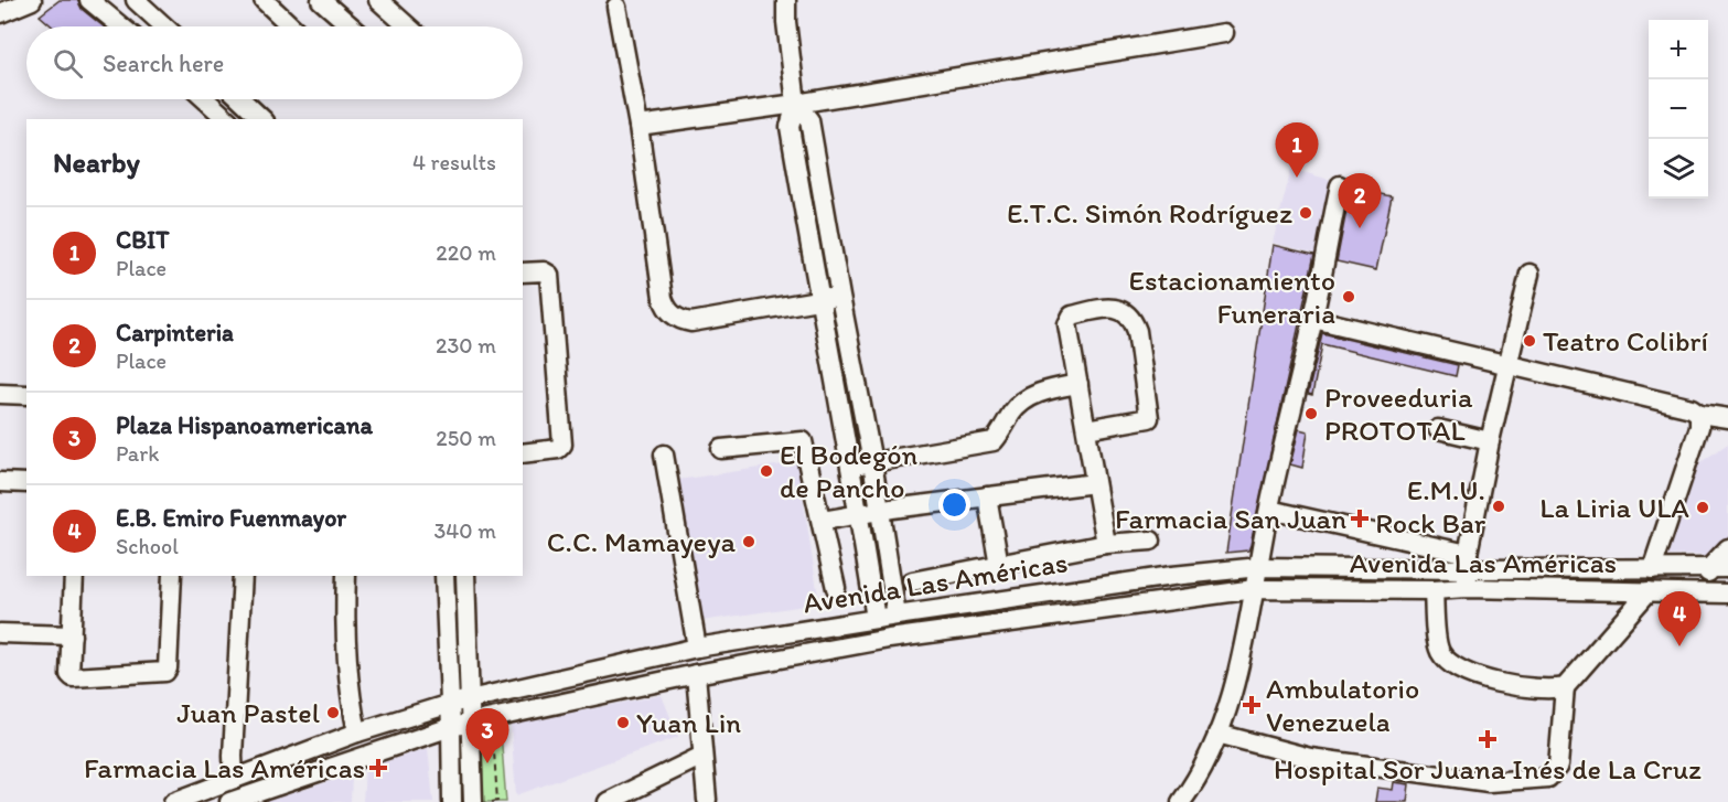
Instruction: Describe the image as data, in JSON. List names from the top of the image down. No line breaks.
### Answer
{"streets":{"street":["Avenida Las Américas"]},"places":{"other":["E.T.C. Simón Rodríguez","Estacionamiento Funeraria","Teatro Colibrí","Proveeduria PROTOTAL","El Bodegón de Pancho","E.M.U. Rock Bar","La Liria ULA","C.C. Mamayeya","Juan Pastel","Yuan Lin"],"health":["Farmacia San Juan","Ambulatorio Venezuela","Hospital Sor Juana Inés de La Cruz","Farmacia Las Américas"]},"page":{"map_buttons":["+","−"],"search":"Search here","heading":["Nearby","4 results"],"pins":["1","2","4","3"],"list":[{"mark":"1","name":"CBIT","note":"Place","value":"220 m"},{"mark":"2","name":"Carpinteria","note":"Place","value":"230 m"},{"mark":"3","name":"Plaza Hispanoamericana","note":"Park","value":"250 m"},{"mark":"4","name":"E.B. Emiro Fuenmayor","note":"School","value":"340 m"}]}}
